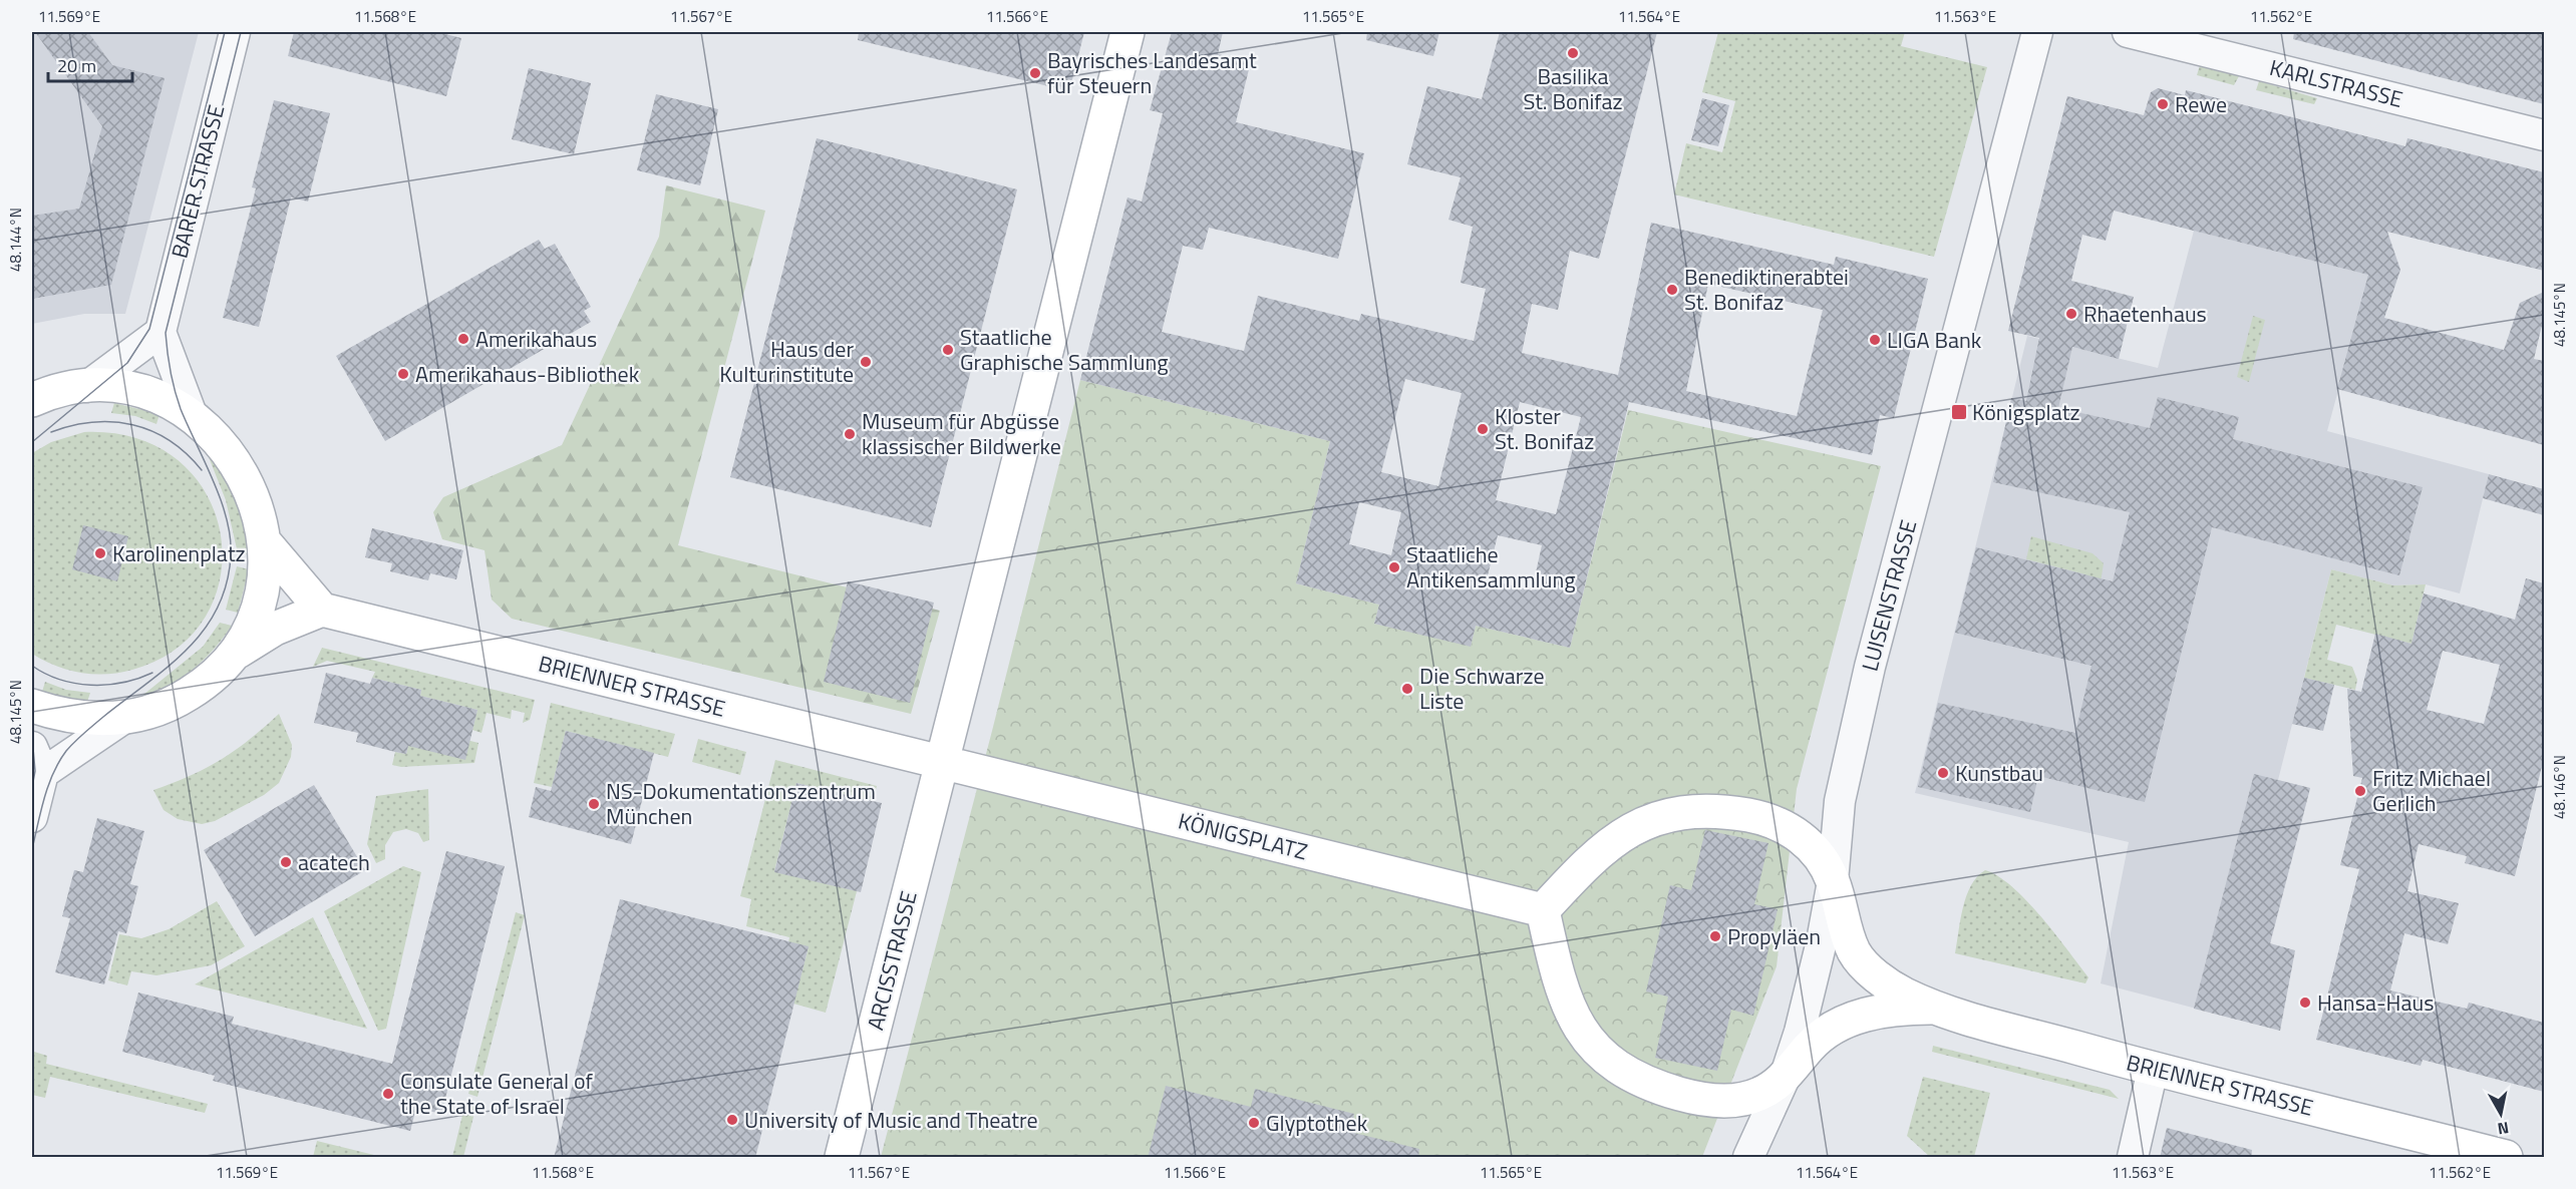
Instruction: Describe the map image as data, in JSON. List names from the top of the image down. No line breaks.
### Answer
{"streets":{"main road":["BRIENNER STRASSE","KÖNIGSPLATZ","ARCISSTRASSE"],"street":["KARLSTRASSE","BARER STRASSE","LUISENSTRASSE"]},"crossings":[["BRIENNER STRASSE","KÖNIGSPLATZ"],["BRIENNER STRASSE","ARCISSTRASSE"],["KÖNIGSPLATZ","ARCISSTRASSE"]],"places":{"other":["Basilika St. Bonifaz","Bayrisches Landesamt für Steuern","Rewe","Benediktinerabtei St. Bonifaz","Rhaetenhaus","Amerikahaus","LIGA Bank","Staatliche Graphische Sammlung","Haus der Kulturinstitute","Amerikahaus-Bibliothek","Kloster St. Bonifaz","Museum für Abgüsse klassischer Bildwerke","Karolinenplatz","Staatliche Antikensammlung","Die Schwarze Liste","Kunstbau","Fritz Michael Gerlich","NS-Dokumentationszentrum München","acatech","Propyläen","Hansa-Haus","Consulate General of the State of Israel","University of Music and Theatre","Glyptothek"],"transit":["Königsplatz"]},"scale_bar":"20 m","north":"bottom","coordinates":["11.569°E","11.568°E","11.567°E","11.566°E","11.565°E","11.564°E","11.563°E","11.562°E","48.144°N","48.145°N","48.146°N"]}
